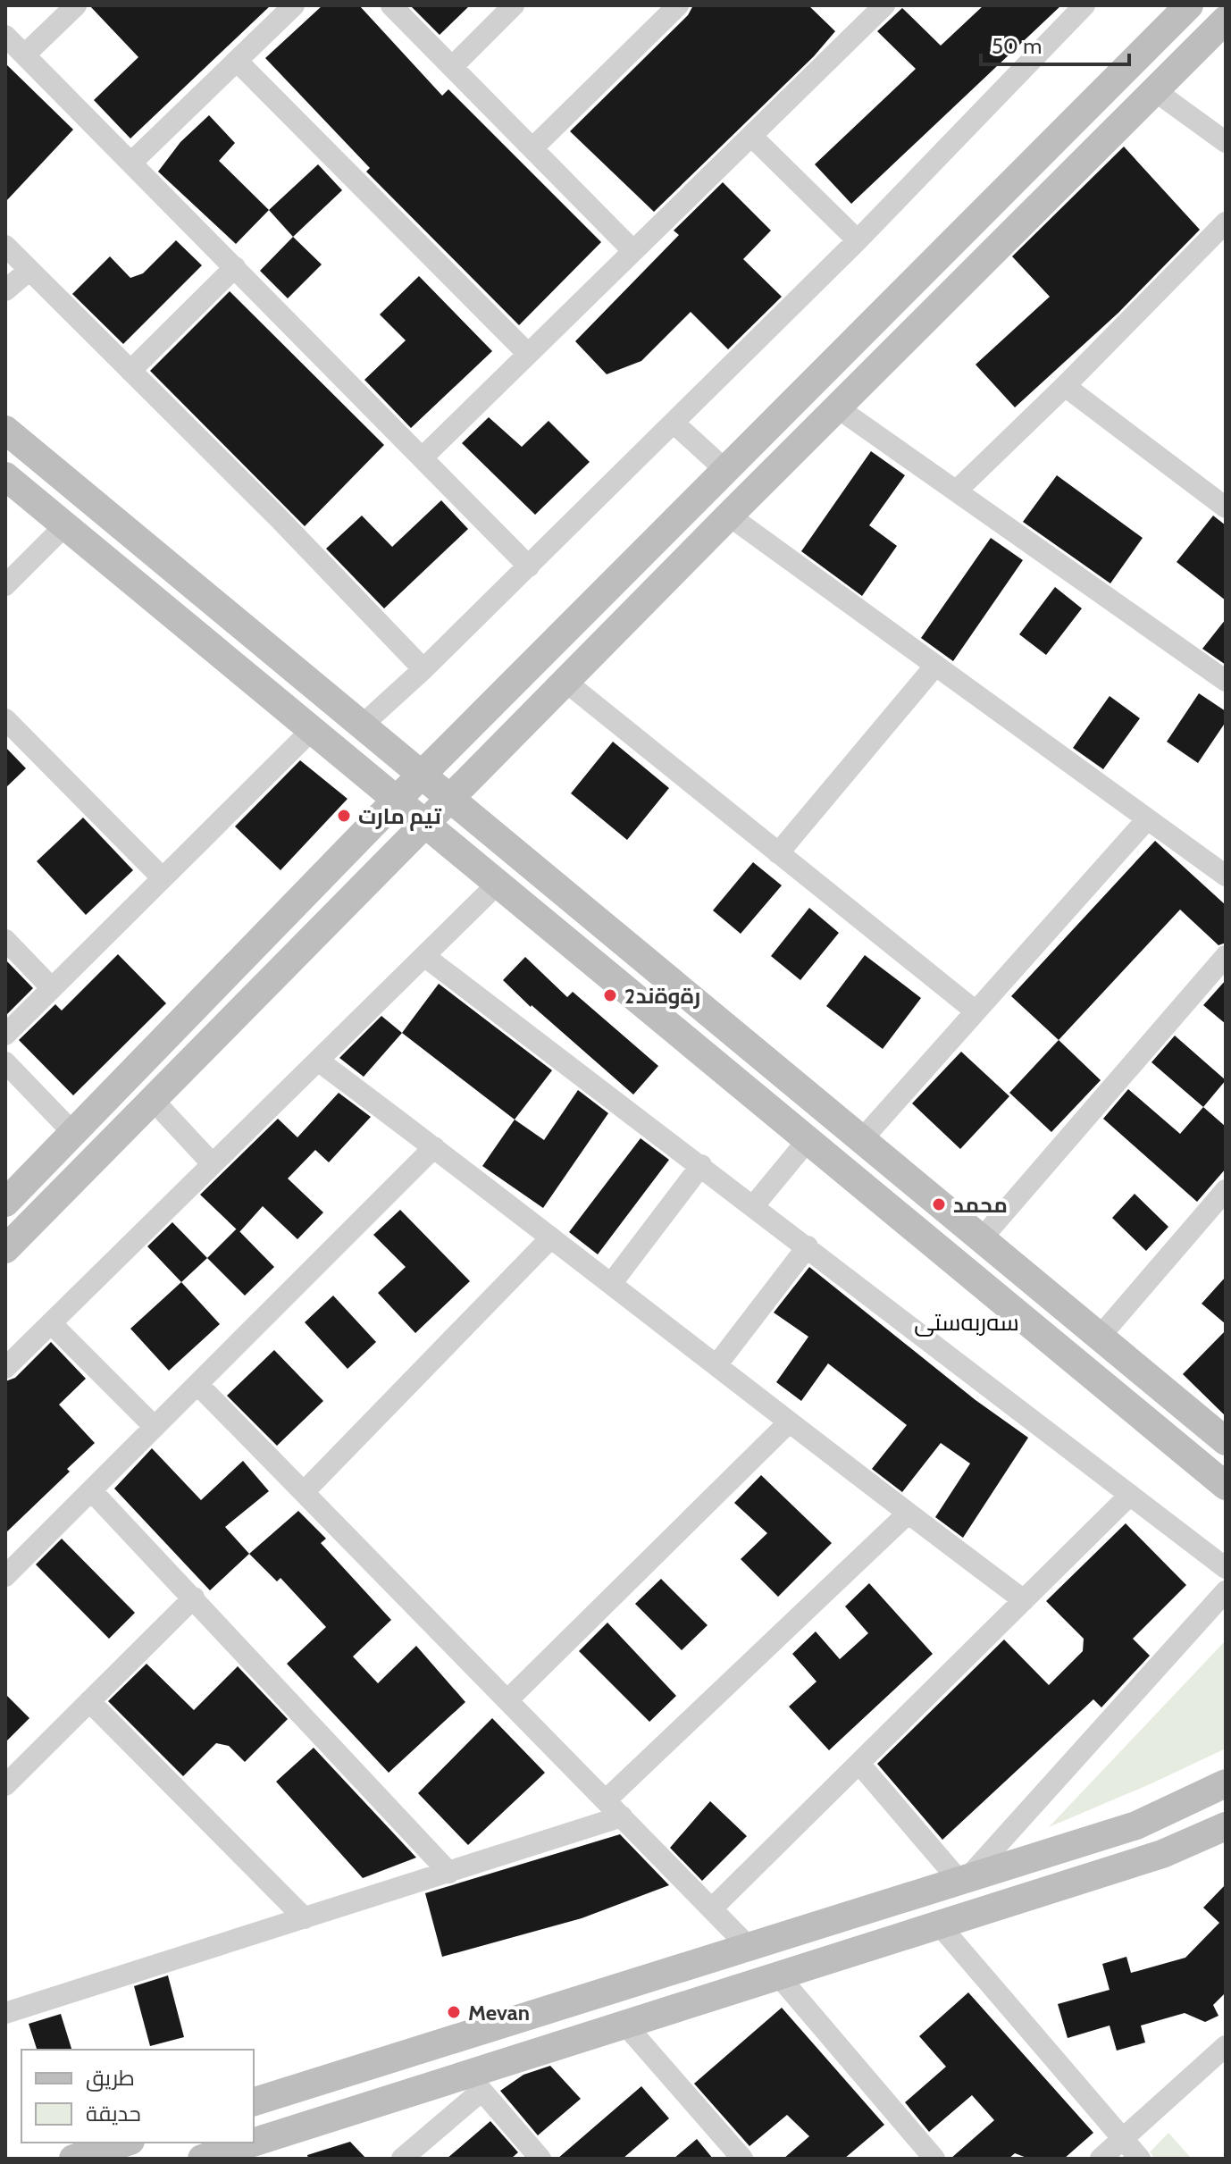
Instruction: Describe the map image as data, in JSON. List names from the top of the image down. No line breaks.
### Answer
{"districts":["سه‌ربه‌ستی"],"places":["تیم مارت","رةوةند2","محمد","Mevan"],"legend":["طريق","حديقة"],"scale_bar":"50 m"}
